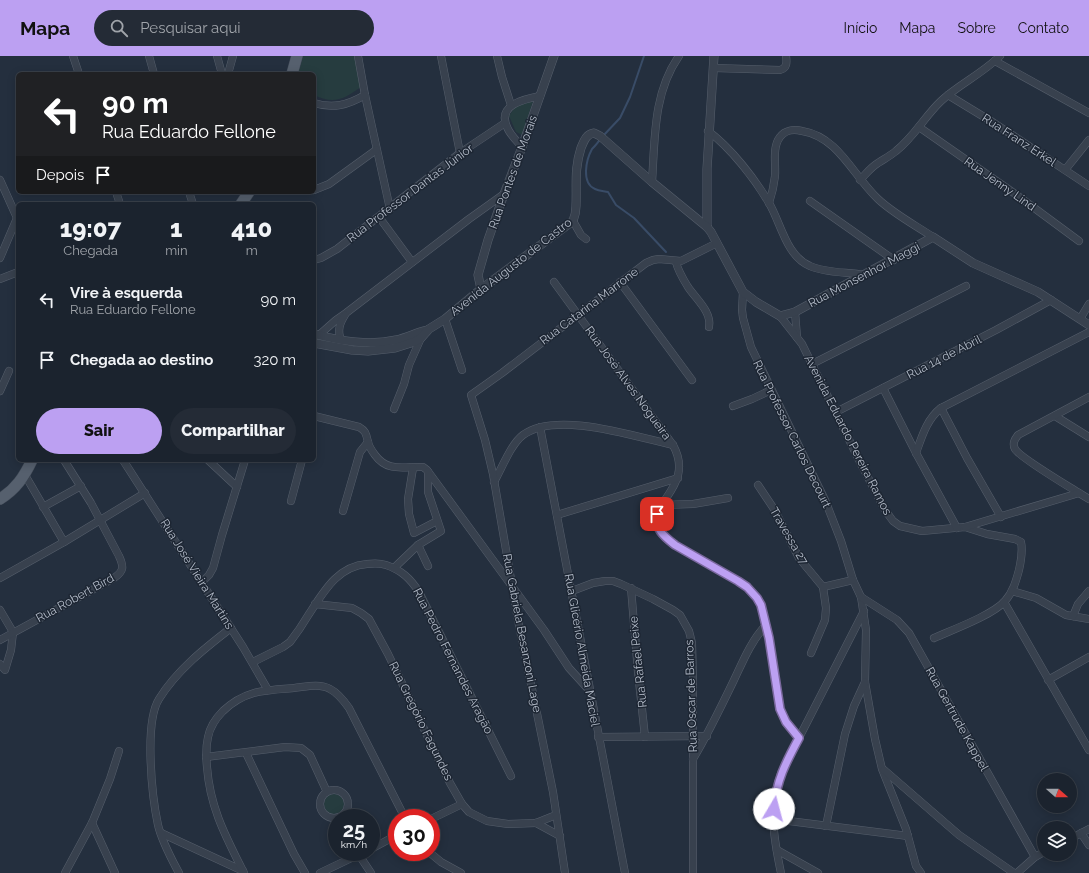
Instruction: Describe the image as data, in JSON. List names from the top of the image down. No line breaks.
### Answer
{"streets":{"street":["Rua Franz Erkel","Rua Pontes de Morais","Rua Jenny Lind","Rua Professor Dantas Júnior","Avenida Augusto de Castro","Rua Monsenhor Maggi","Rua Catarina Marrone","Rua 14 de Abril","Rua José Alves Nogueira","Rua Professor Carlos Decourt","Avenida Eduardo Pereira Ramos","Travessa 27","Rua José Vieira Martins","Rua Robert Bird","Rua Gabriela Besanzoni Lage","Rua Glicério Almeida Maciel","Rua Pedro Fernandes Aragão","Rua Rafael Peixe","Rua Oscar de Barros","Rua Gertrude Kappel","Rua Gregório Fagundes"]},"crossings":[["Rua Pontes de Morais","Avenida Augusto de Castro"],["Rua Monsenhor Maggi","Avenida Eduardo Pereira Ramos"],["Rua Catarina Marrone","Rua José Alves Nogueira"],["Rua Catarina Marrone","Avenida Eduardo Pereira Ramos"],["Rua Catarina Marrone","Rua Gabriela Besanzoni Lage"],["Rua 14 de Abril","Avenida Eduardo Pereira Ramos"],["Rua Professor Carlos Decourt","Avenida Eduardo Pereira Ramos"],["Rua Professor Carlos Decourt","Rua Gertrude Kappel"],["Rua José Vieira Martins","Rua Pedro Fernandes Aragão"],["Rua Gabriela Besanzoni Lage","Rua Gregório Fagundes"],["Rua Glicério Almeida Maciel","Rua Oscar de Barros"],["Rua Pedro Fernandes Aragão","Rua Gregório Fagundes"],["Rua Rafael Peixe","Rua Oscar de Barros"]],"north":"right","page":{"header":"Mapa","search":"Pesquisar aqui","nav":["Início","Mapa","Sobre","Contato"],"turn":["90 m","Rua Eduardo Fellone"],"then":"Depois","eta":["19:07","Chegada","1","min","410","m"],"list":[{"name":"Vire à esquerda","note":"Rua Eduardo Fellone","value":"90 m"},{"name":"Chegada ao destino","value":"320 m"}],"buttons":["Sair","Compartilhar"],"speed":"25 km/h","limit":"30"}}
